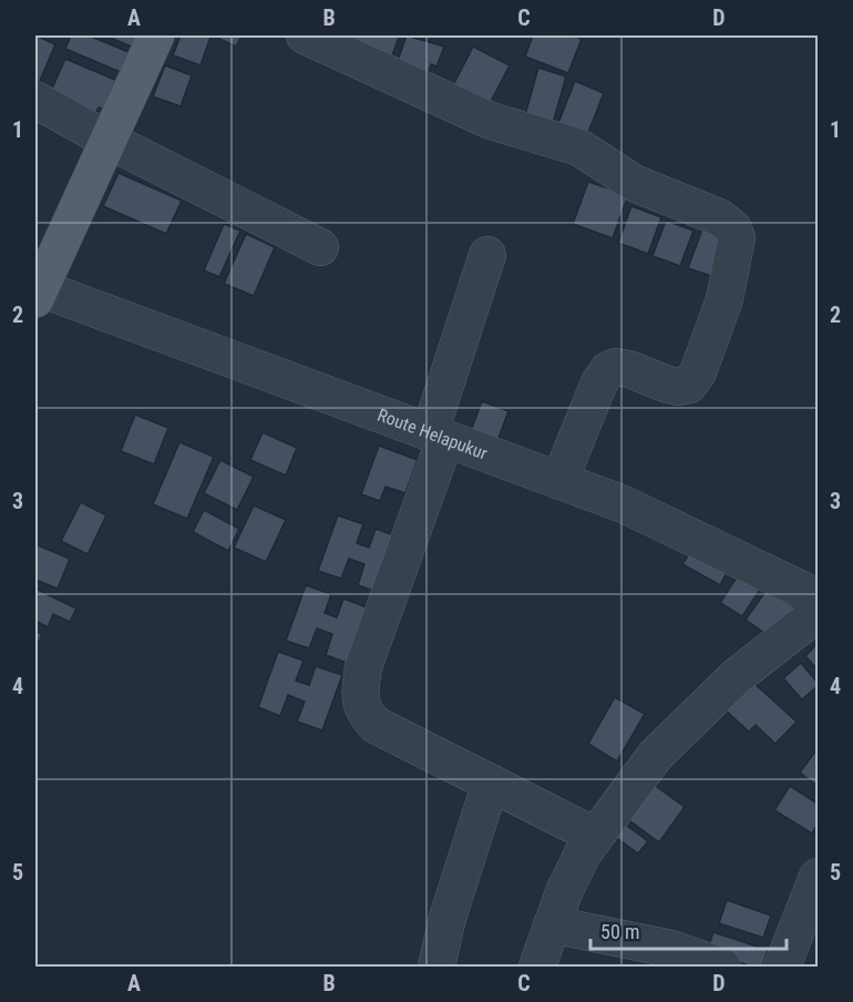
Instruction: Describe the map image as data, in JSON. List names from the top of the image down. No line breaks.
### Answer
{"streets":{"street":["Route Helapukur"]},"scale_bar":"50 m","grid":{"columns":["A","B","C","D"],"rows":["1","2","3","4","5"]}}
